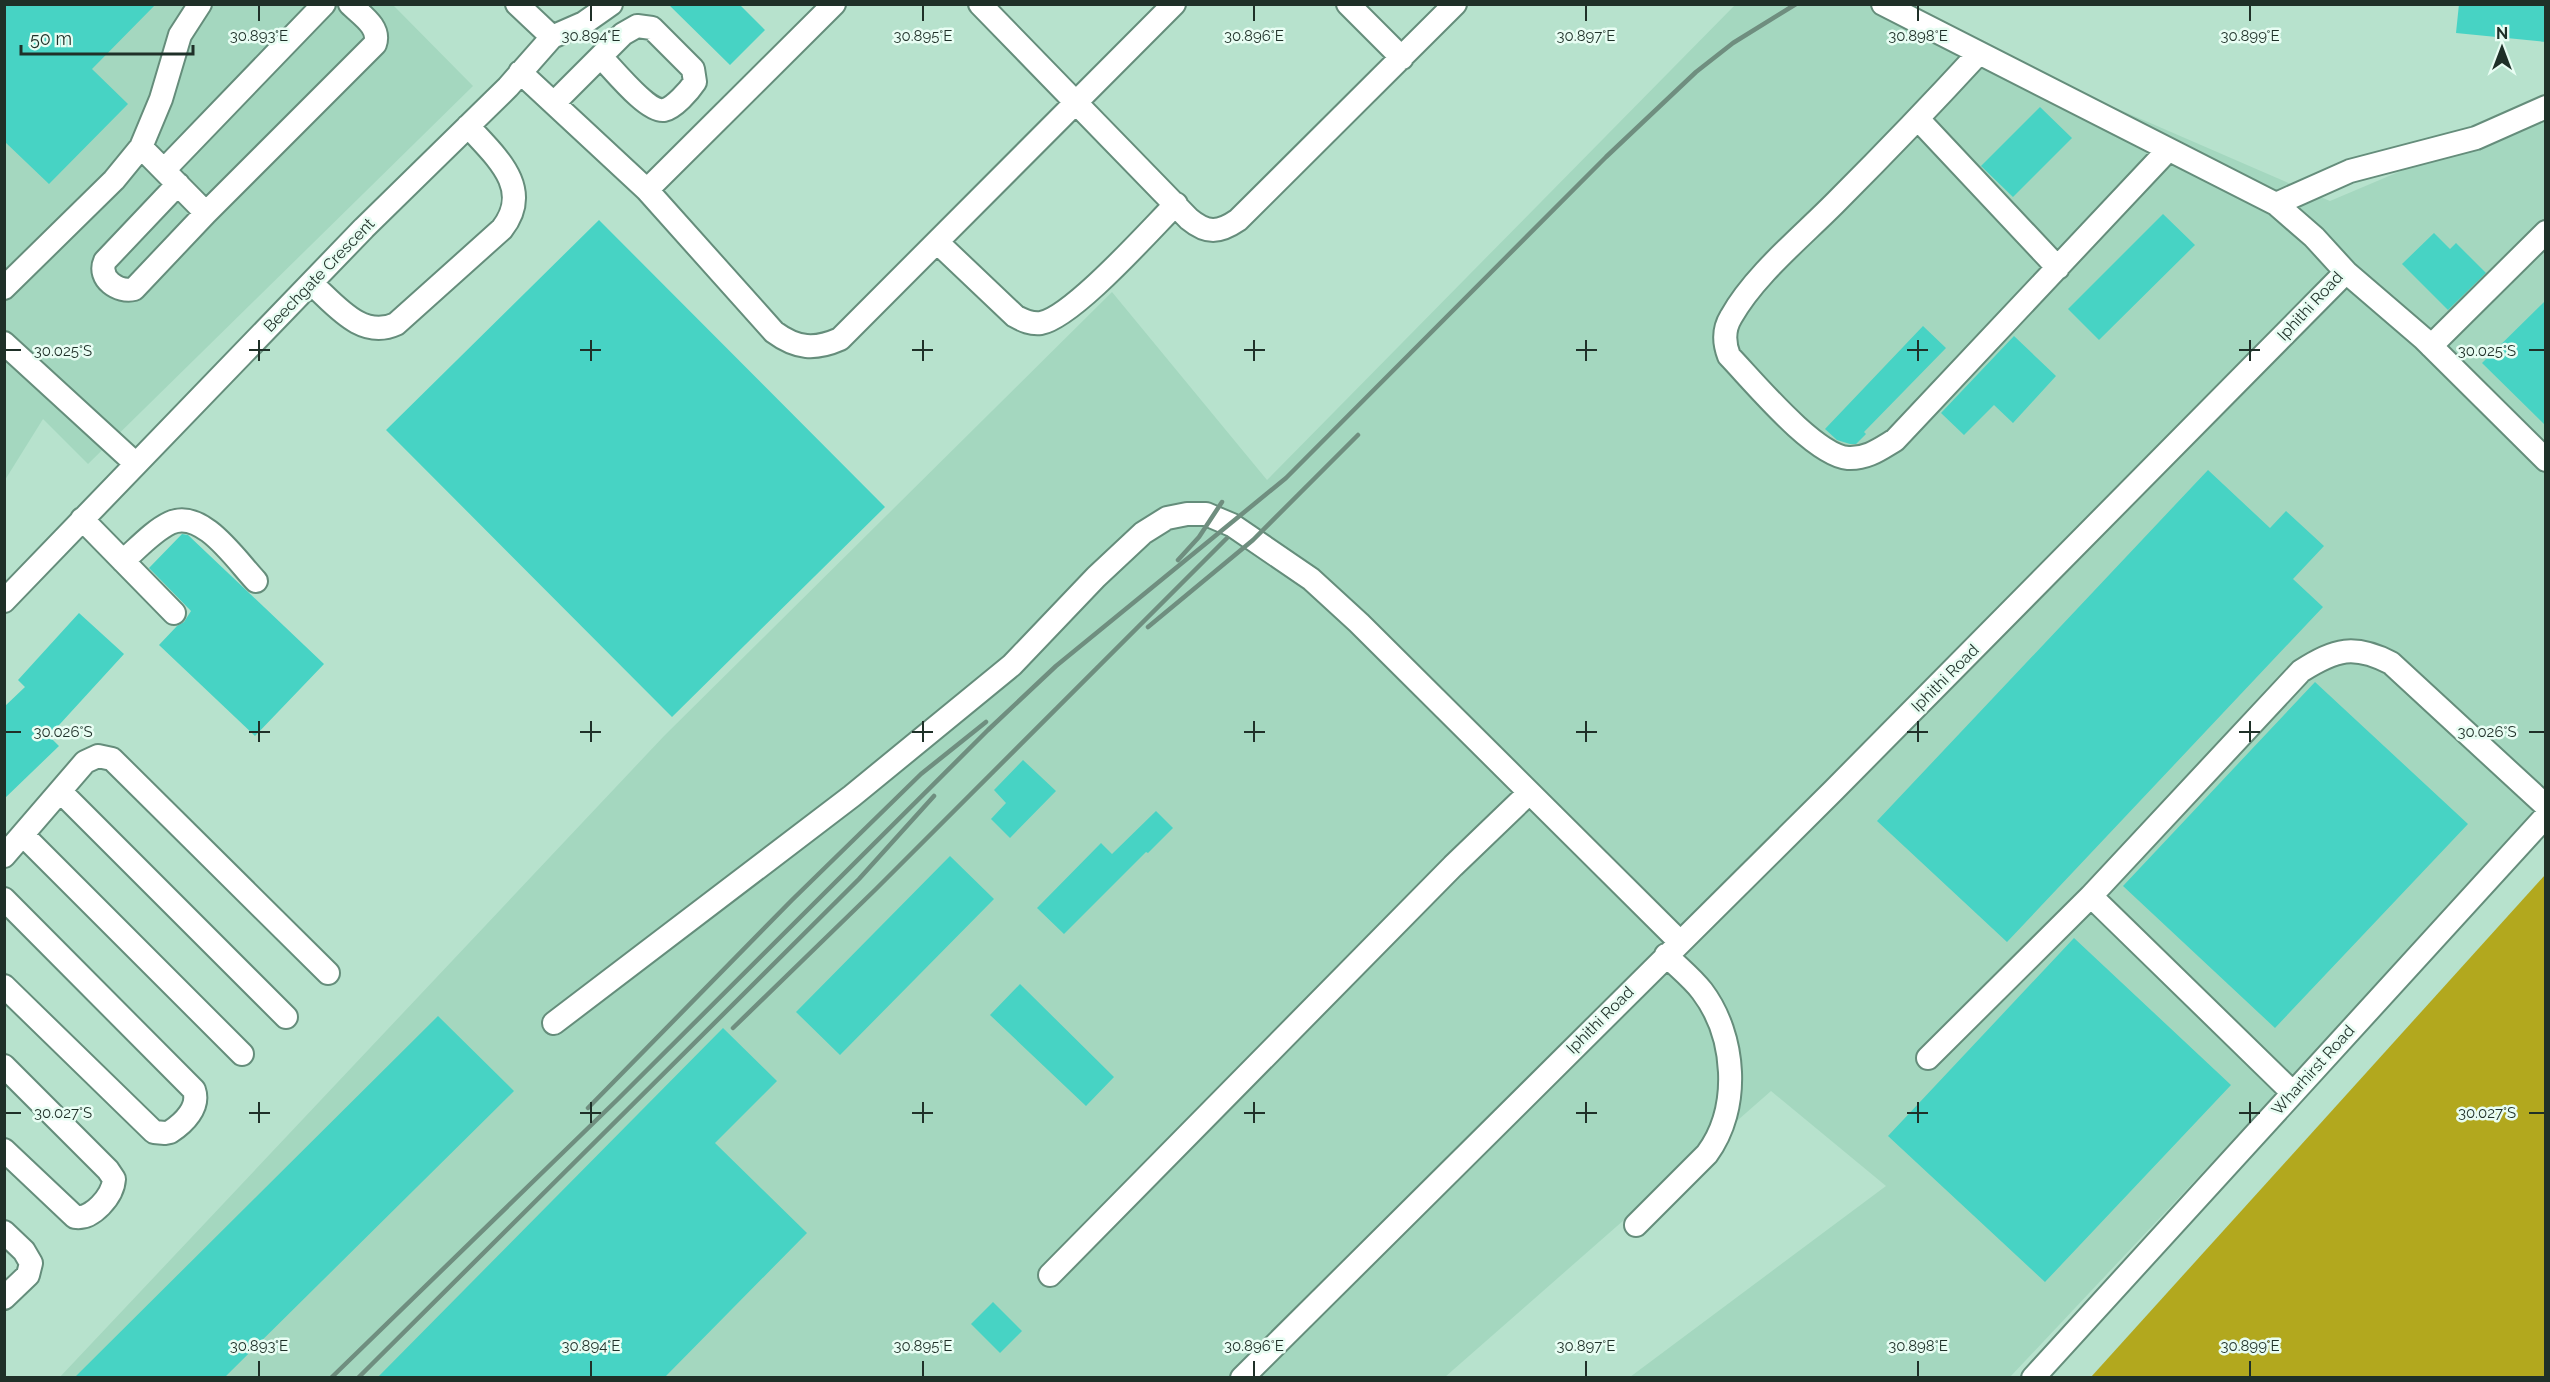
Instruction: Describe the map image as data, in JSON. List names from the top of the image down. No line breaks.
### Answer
{"streets":{"lane":["Beechgate Crescent","Iphithi Road","Wharhirst Road"]},"scale_bar":"50 m","north":"top","coordinates":["30.893°E","30.894°E","30.895°E","30.896°E","30.897°E","30.898°E","30.899°E","30.025°S","30.026°S","30.027°S"]}
